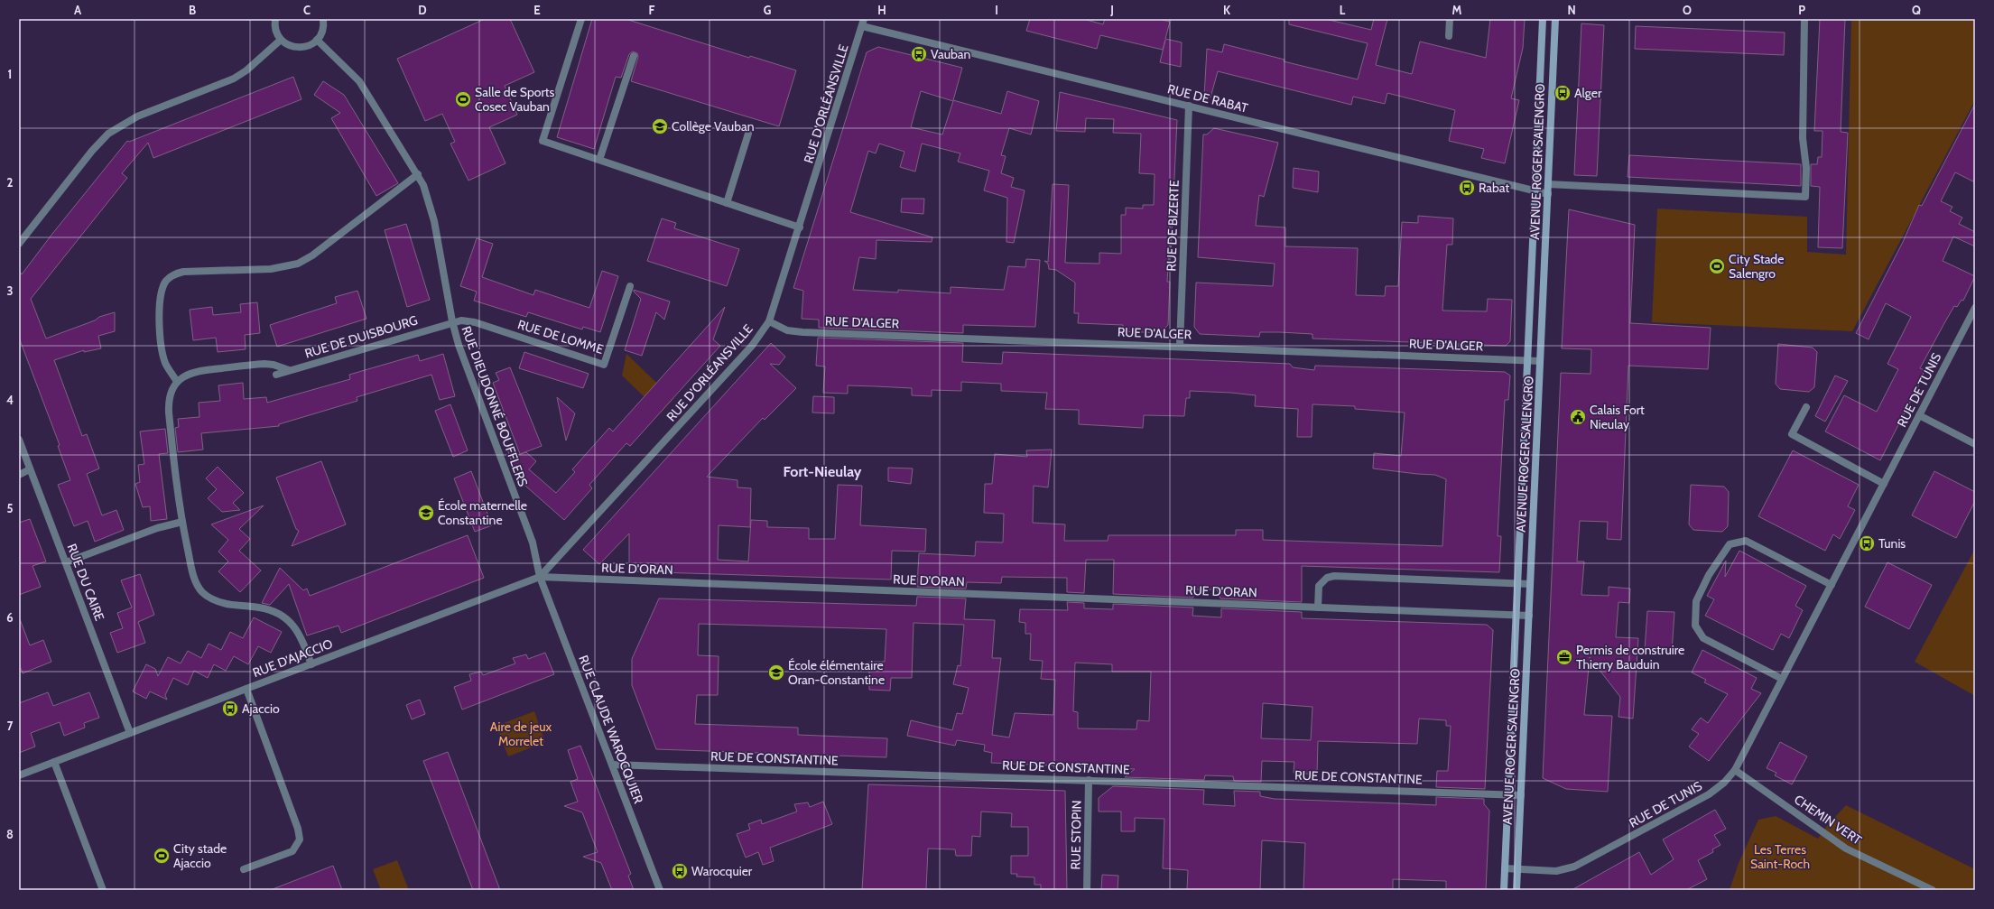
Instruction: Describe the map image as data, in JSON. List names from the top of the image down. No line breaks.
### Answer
{"streets":{"main road":["AVENUE ROGER SALENGRO"],"street":["RUE DE RABAT","RUE D'ORLÉANSVILLE","RUE DE BIZERTE","RUE D'ALGER","RUE DE DUISBOURG","RUE DE LOMME","RUE DE TUNIS","RUE DIEUDONNÉ BOUFFLERS","RUE D'ORAN","RUE DU CAIRE","RUE D'AJACCIO","RUE CLAUDE WAROCQUIER","RUE DE CONSTANTINE","CHEMIN VERT","RUE STOPIN"]},"crossings":[["RUE DE RABAT","RUE D'ORLÉANSVILLE"],["RUE DE RABAT","AVENUE ROGER SALENGRO"],["RUE DE RABAT","RUE DE BIZERTE"],["RUE D'ORLÉANSVILLE","RUE D'ALGER"],["RUE D'ORLÉANSVILLE","RUE DIEUDONNÉ BOUFFLERS"],["RUE D'ORLÉANSVILLE","RUE D'ORAN"],["RUE D'ORLÉANSVILLE","RUE D'AJACCIO"],["RUE D'ORLÉANSVILLE","RUE CLAUDE WAROCQUIER"],["AVENUE ROGER SALENGRO","RUE D'ALGER"],["AVENUE ROGER SALENGRO","RUE DE TUNIS"],["AVENUE ROGER SALENGRO","RUE D'ORAN"],["AVENUE ROGER SALENGRO","RUE DE CONSTANTINE"],["RUE DE BIZERTE","RUE D'ALGER"],["RUE DE DUISBOURG","RUE DE LOMME"],["RUE DE DUISBOURG","RUE DIEUDONNÉ BOUFFLERS"],["RUE DE LOMME","RUE DIEUDONNÉ BOUFFLERS"],["RUE DE TUNIS","CHEMIN VERT"],["RUE DIEUDONNÉ BOUFFLERS","RUE D'ORAN"],["RUE DIEUDONNÉ BOUFFLERS","RUE D'AJACCIO"],["RUE DIEUDONNÉ BOUFFLERS","RUE CLAUDE WAROCQUIER"],["RUE D'ORAN","RUE D'AJACCIO"],["RUE D'ORAN","RUE CLAUDE WAROCQUIER"],["RUE DU CAIRE","RUE D'AJACCIO"],["RUE D'AJACCIO","RUE CLAUDE WAROCQUIER"],["RUE CLAUDE WAROCQUIER","RUE DE CONSTANTINE"],["RUE DE CONSTANTINE","RUE STOPIN"]],"districts":["Fort-Nieulay"],"parks":["Aire de jeux Morrelet","Les Terres Saint-Roch"],"places":{"bus stop":["Vauban","Alger","Rabat","Tunis","Ajaccio","Warocquier"],"sports":["Salle de Sports Cosec Vauban","City Stade Salengro","City stade Ajaccio"],"school or university":["Collège Vauban","École maternelle Constantine","École élémentaire Oran-Constantine"],"public building":["Calais Fort Nieulay"],"office":["Permis de construire Thierry Bauduin"]},"grid":{"columns":["A","B","C","D","E","F","G","H","I","J","K","L","M","N","O","P","Q"],"rows":["1","2","3","4","5","6","7","8"]}}
